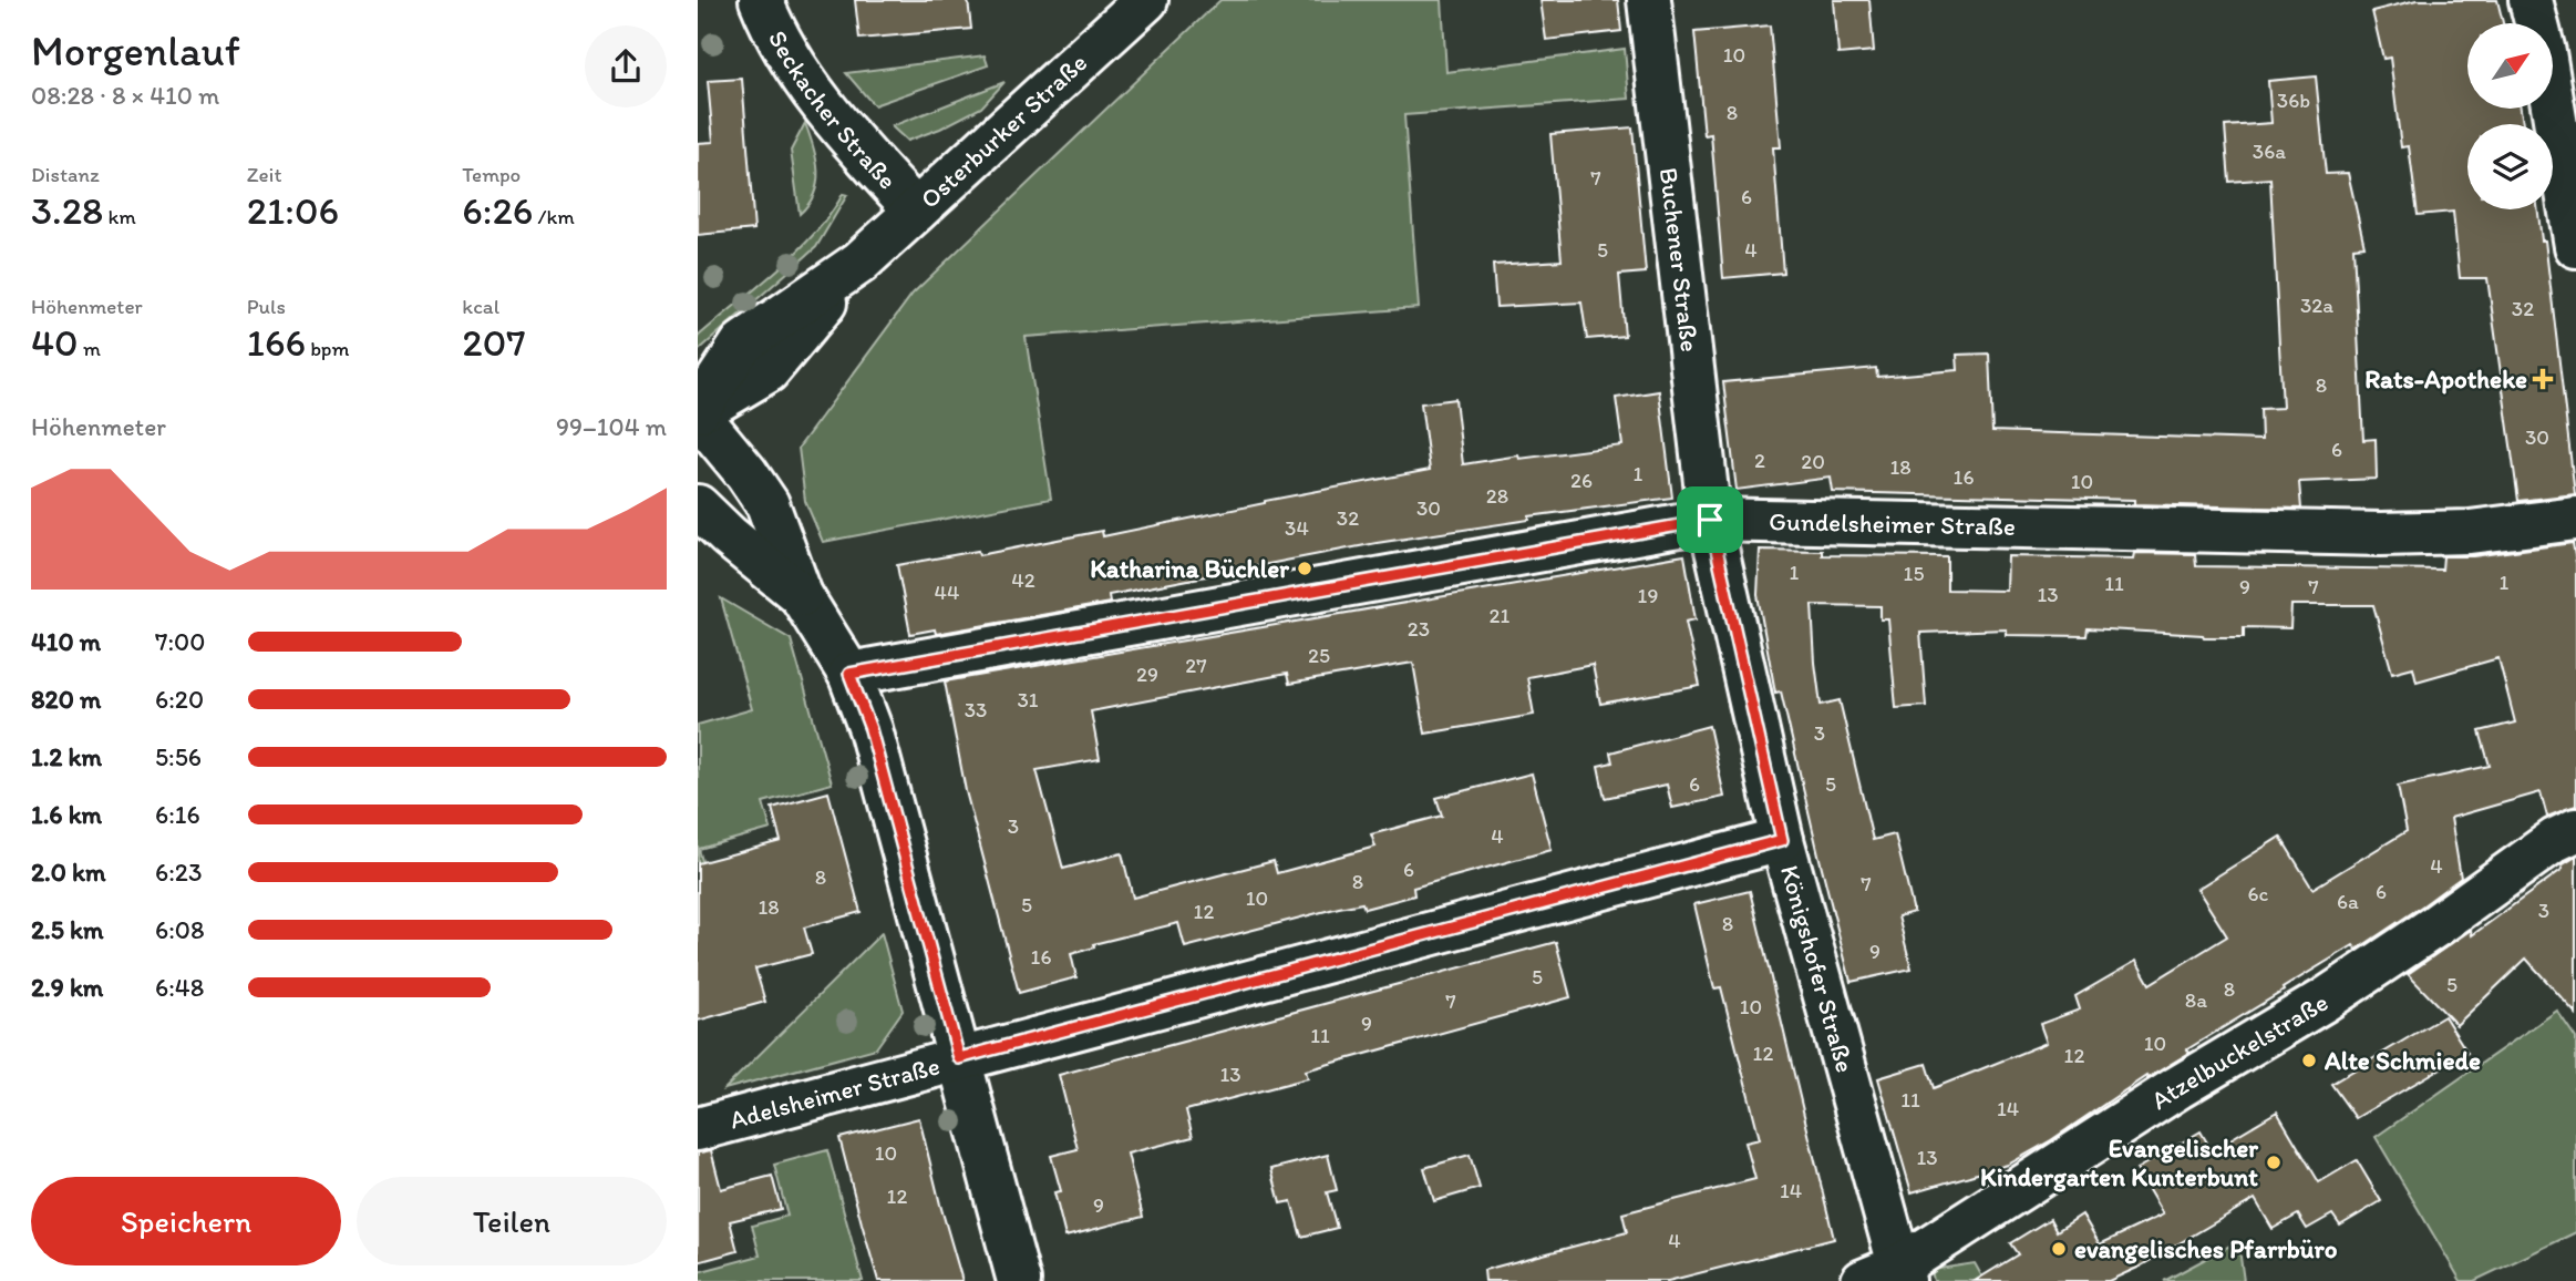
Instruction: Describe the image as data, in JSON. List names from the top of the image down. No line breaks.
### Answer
{"streets":{"street":["Seckacher Straße","Osterburker Straße","Buchener Straße","Gundelsheimer Straße","Königshofer Straße","Atzelbuckelstraße","Adelsheimer Straße"]},"crossings":[["Seckacher Straße","Osterburker Straße"],["Buchener Straße","Gundelsheimer Straße"],["Buchener Straße","Königshofer Straße"],["Gundelsheimer Straße","Königshofer Straße"],["Königshofer Straße","Atzelbuckelstraße"],["Königshofer Straße","Adelsheimer Straße"]],"places":{"health":["Rats-Apotheke"],"other":["Katharina Büchler","Alte Schmiede","Evangelischer Kindergarten Kunterbunt","evangelisches Pfarrbüro"]},"house_numbers":["10","36b","8","36a","7","6","5","4","32a","32","8","30","6","2","20","18","1","16","26","10","28","30","32","34","1","15","42","1","11","9","7","44","13","19","21","23","25","27","29","31","33","3","6","5","3","4","4","6","8","8","7","6","6c","10","6a","5","18","3","12","8","9","16","5","5","8","8a","7","10","9","11","10","12","12","13","11","14","10","13","14","12","9","4"],"north":"top right","page":{"heading":["Morgenlauf","08:28 · 8 × 410 m"],"stats":[["Distanz","3.28 km"],["Zeit","21:06"],["Tempo","6:26 /km"],["Höhenmeter","40 m"],["Puls","166 bpm"],["kcal","207"]],"chart":["Höhenmeter","99–104 m"],"list":[{"name":"410 m","note":"7:00"},{"name":"820 m","note":"6:20"},{"name":"1.2 km","note":"5:56"},{"name":"1.6 km","note":"6:16"},{"name":"2.0 km","note":"6:23"},{"name":"2.5 km","note":"6:08"},{"name":"2.9 km","note":"6:48"}],"buttons":["Speichern","Teilen"]}}
